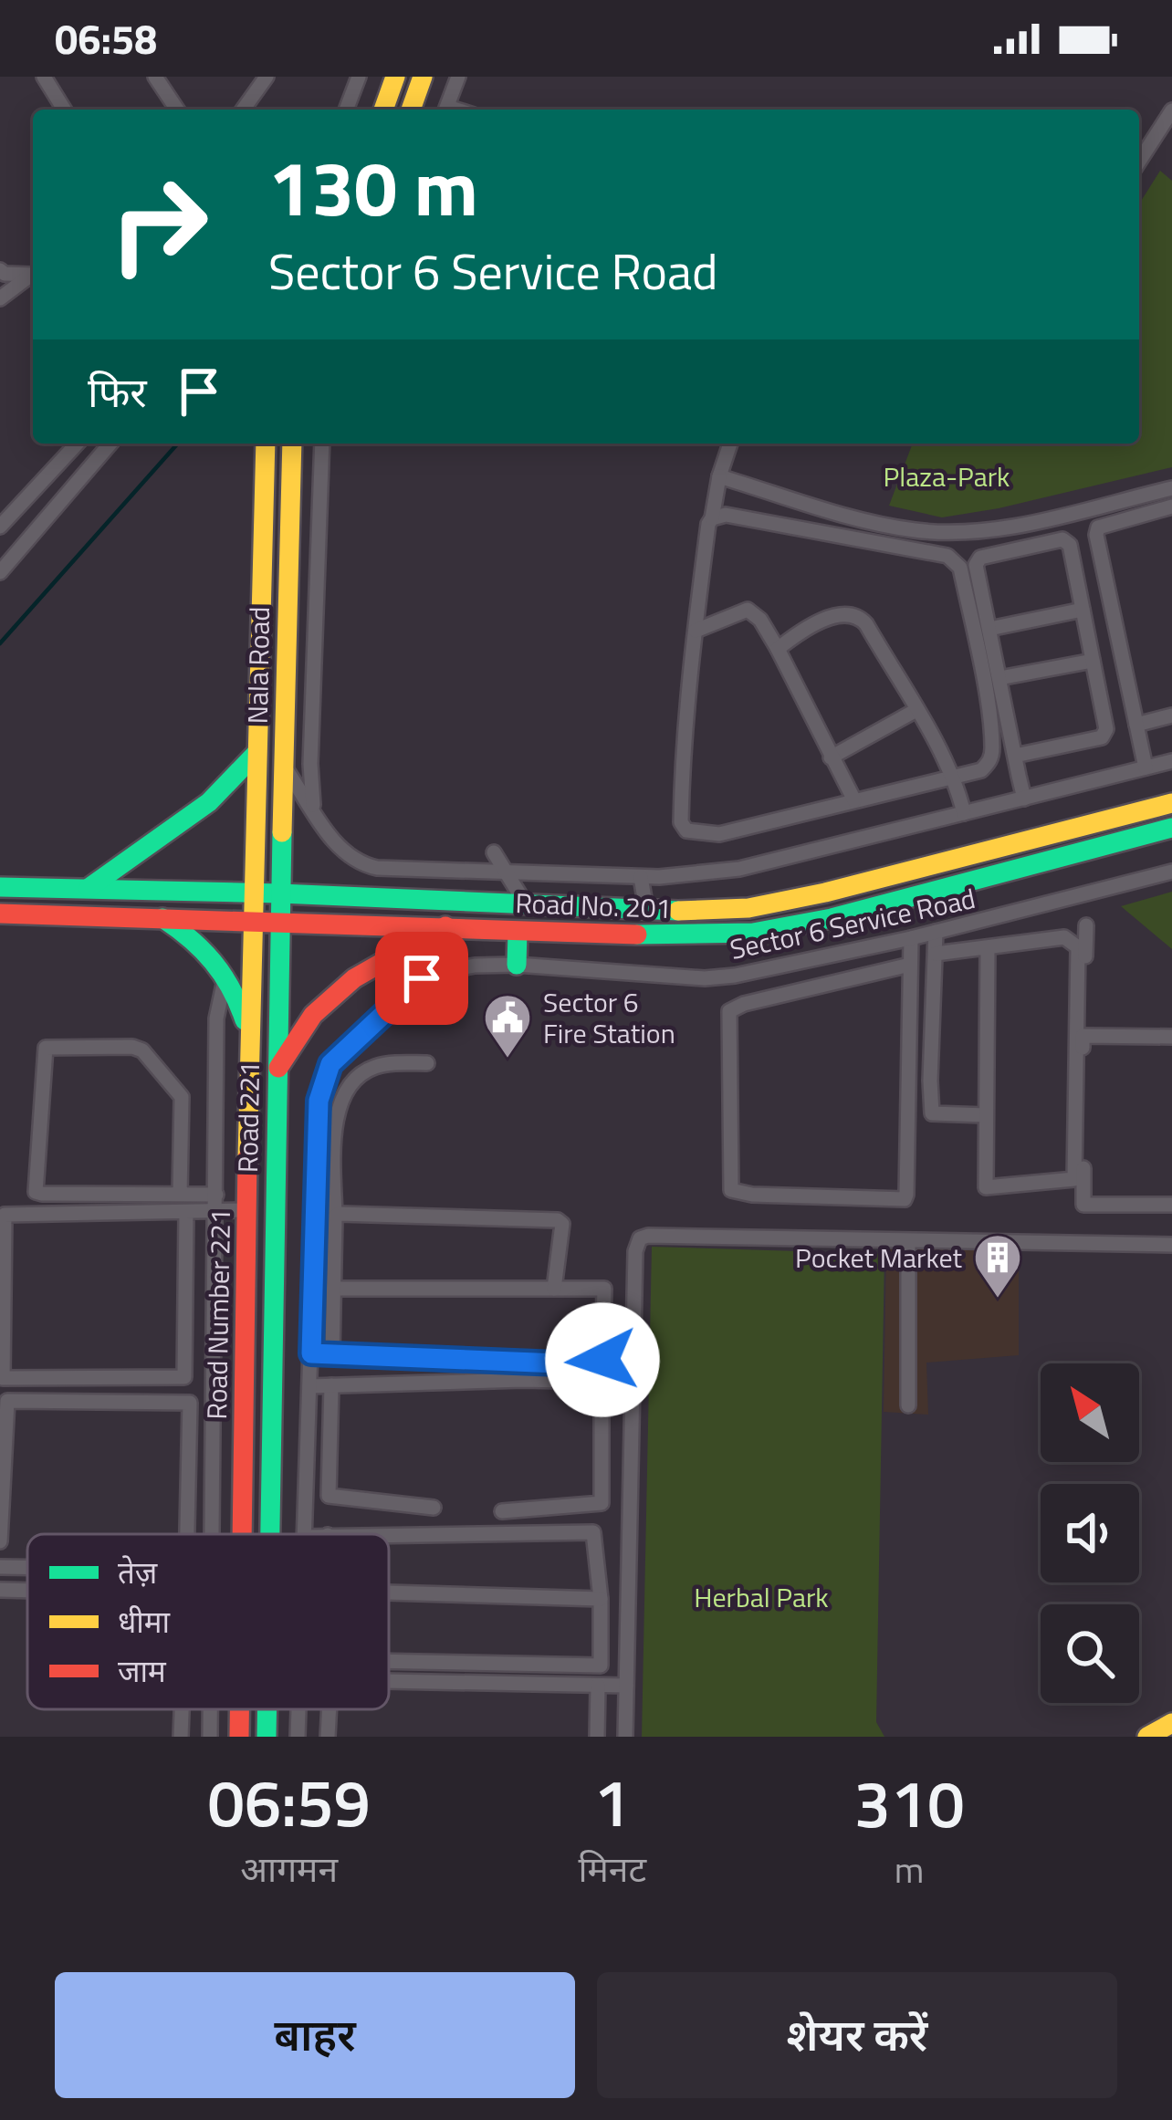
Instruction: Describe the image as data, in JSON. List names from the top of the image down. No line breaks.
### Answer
{"streets":{"main road":["Nala Road","Road No. 201","Road 221","Road Number 221"],"street":["Sector 6 Service Road"]},"crossings":[["Nala Road","Road No. 201"],["Nala Road","Road 221"],["Nala Road","Road Number 221"],["Road No. 201","Road 221"],["Road No. 201","Road Number 221"]],"parks":["Plaza-Park","Herbal Park"],"places":{"public building":["Sector 6 Fire Station"],"building":["Pocket Market"]},"legend":["तेज़","धीमा","जाम"],"north":"top left","page":{"status":"06:58","turn":["130 m","Sector 6 Service Road"],"then":"फिर","eta":["06:59","आगमन","1","मिनट","310","m"],"buttons":["बाहर","शेयर करें"]}}
